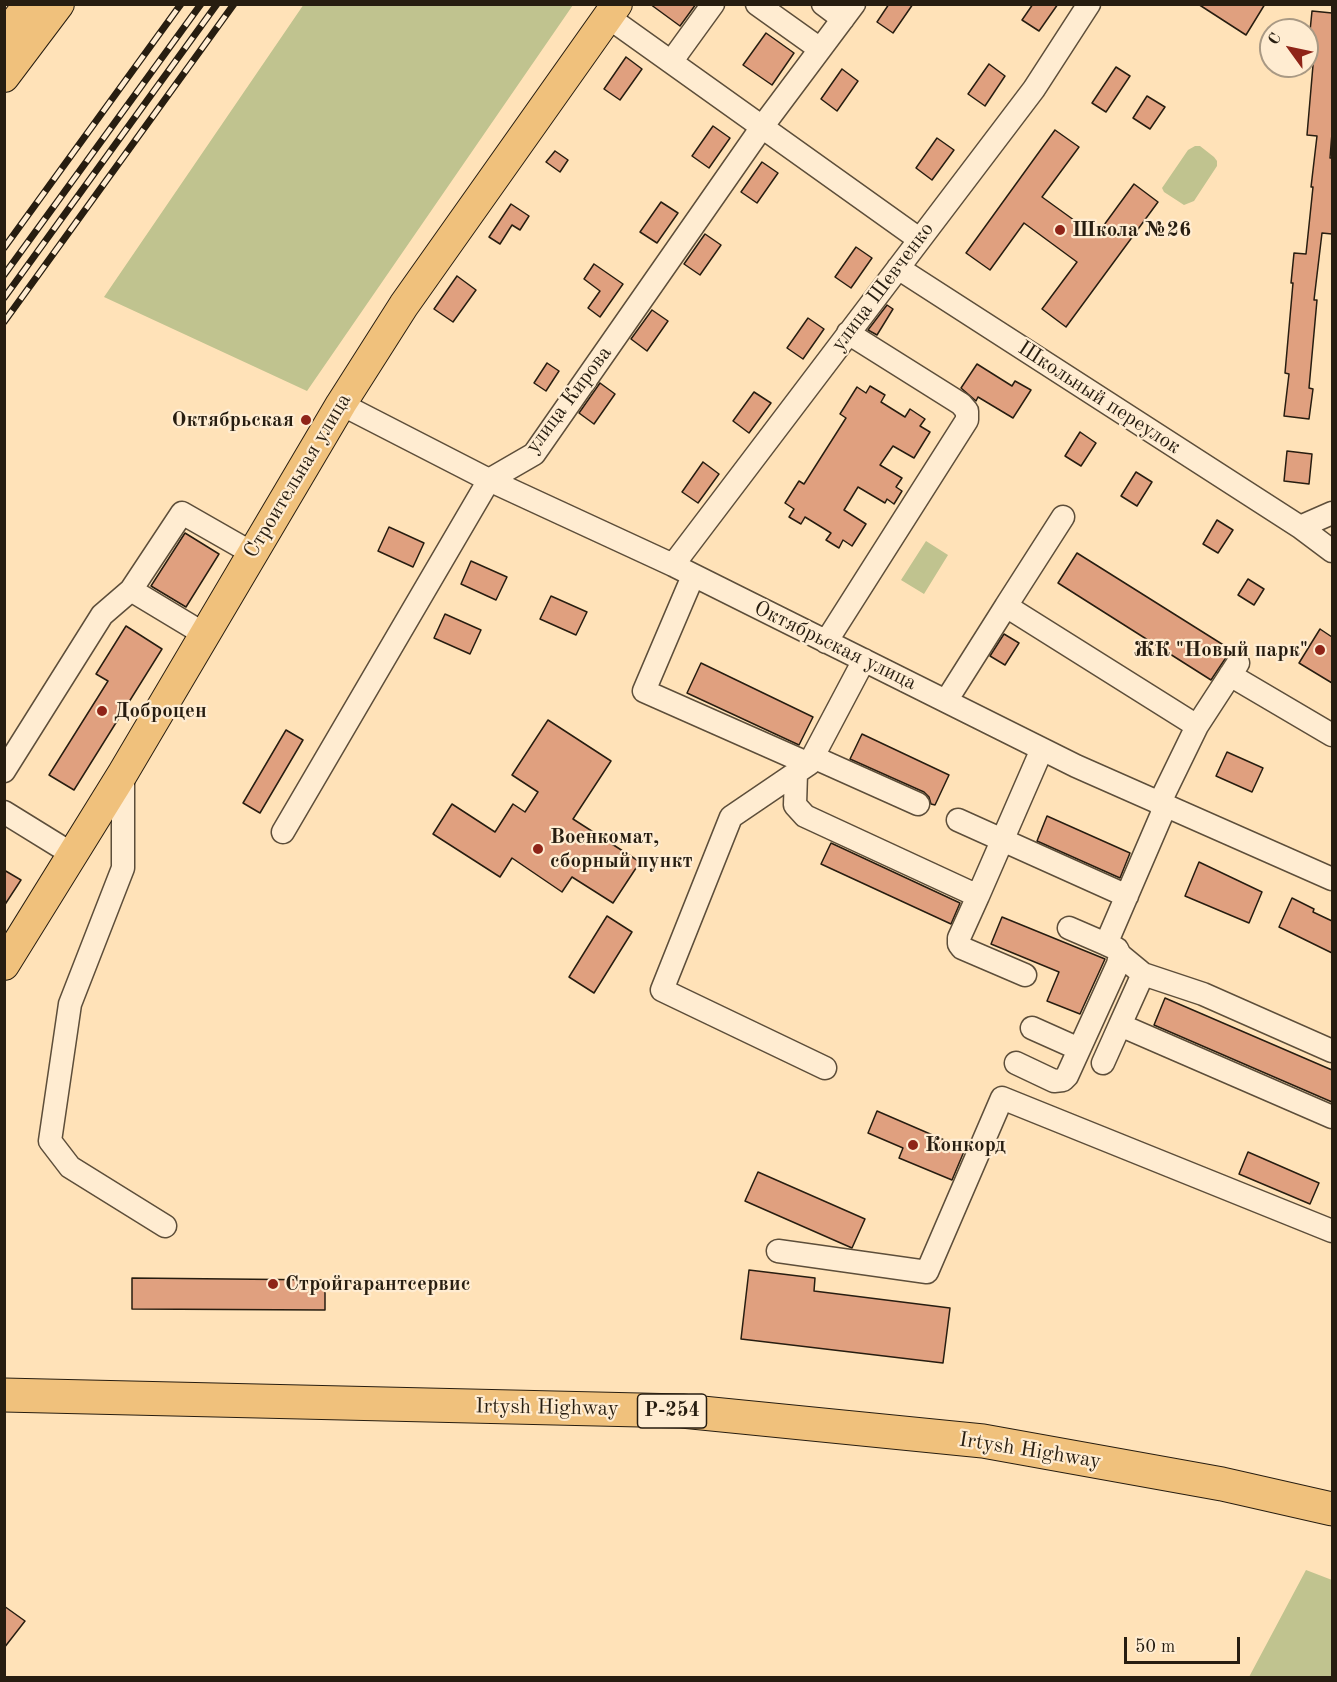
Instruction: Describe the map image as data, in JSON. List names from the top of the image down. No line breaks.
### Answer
{"streets":{"highway":["Irtysh Highway","Р-254"],"main road":["Строительная улица"],"street":["улица Шевченко","Школьный переулок","улица Кирова","Октябрьская улица"]},"crossings":[["улица Шевченко","Школьный переулок"],["улица Шевченко","Октябрьская улица"],["улица Кирова","Октябрьская улица"],["Строительная улица","Октябрьская улица"]],"places":["Школа №26","Октябрьская","ЖК \"Новый парк\"","Доброцен","Военкомат, сборный пункт","Конкорд","Стройгарантсервис"],"scale_bar":"50 m","north":"top left"}
